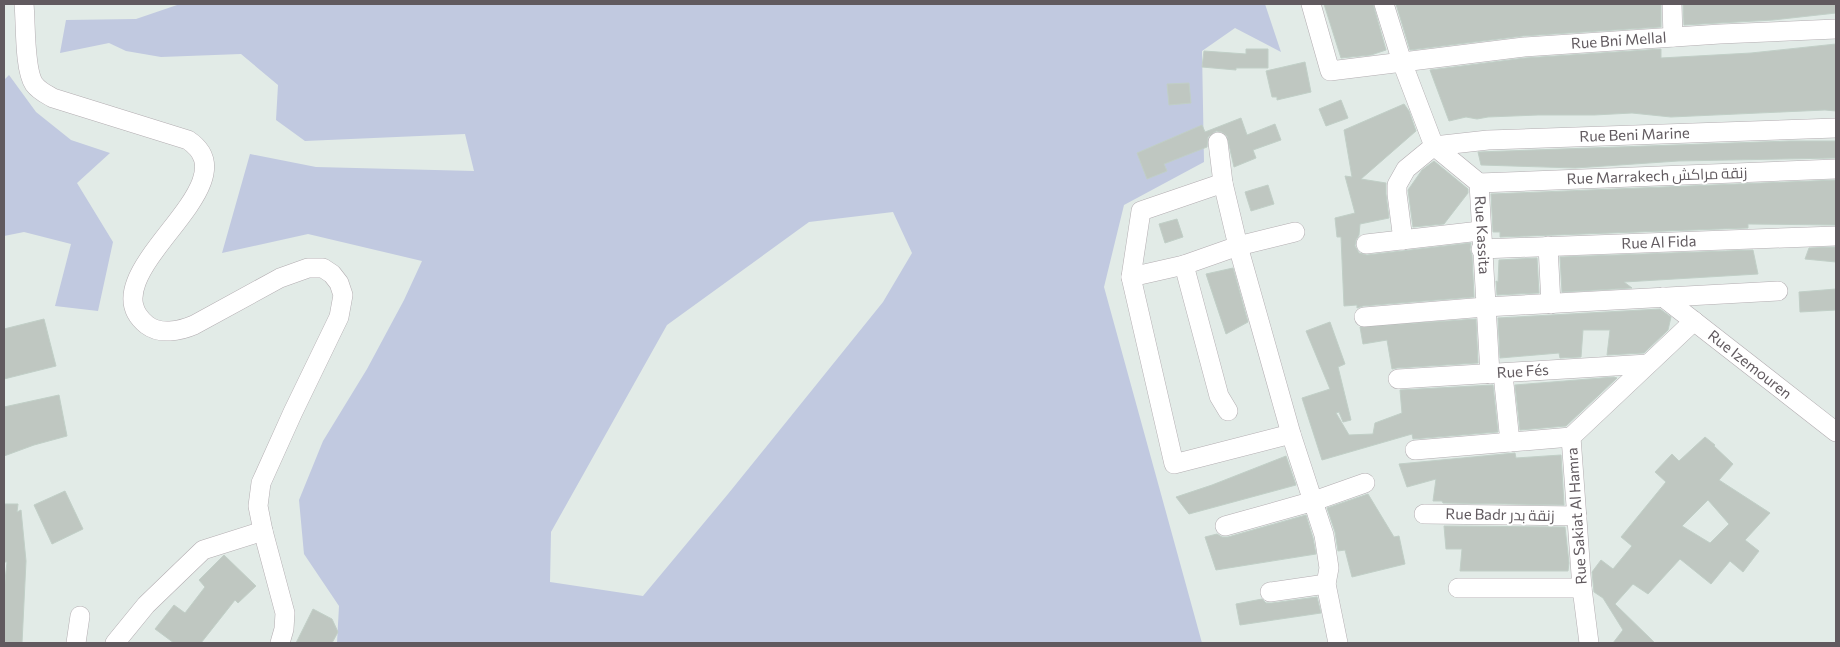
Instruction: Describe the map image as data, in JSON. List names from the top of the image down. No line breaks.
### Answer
{"streets":{"street":["Rue Bni Mellal","Rue Beni Marine","Rue Marrakech زنقة مراكش","Rue Kassita","Rue Al Fida","Rue Izemouren","Rue Fés","Rue Badr زنقة بدر","Rue Sakiat Al Hamra"]},"crossings":[["Rue Bni Mellal","Rue Kassita"],["Rue Beni Marine","Rue Kassita"],["Rue Marrakech زنقة مراكش","Rue Kassita"],["Rue Kassita","Rue Al Fida"],["Rue Kassita","Rue Fés"],["Rue Izemouren","Rue Sakiat Al Hamra"],["Rue Fés","Rue Sakiat Al Hamra"],["Rue Badr زنقة بدر","Rue Sakiat Al Hamra"]]}
